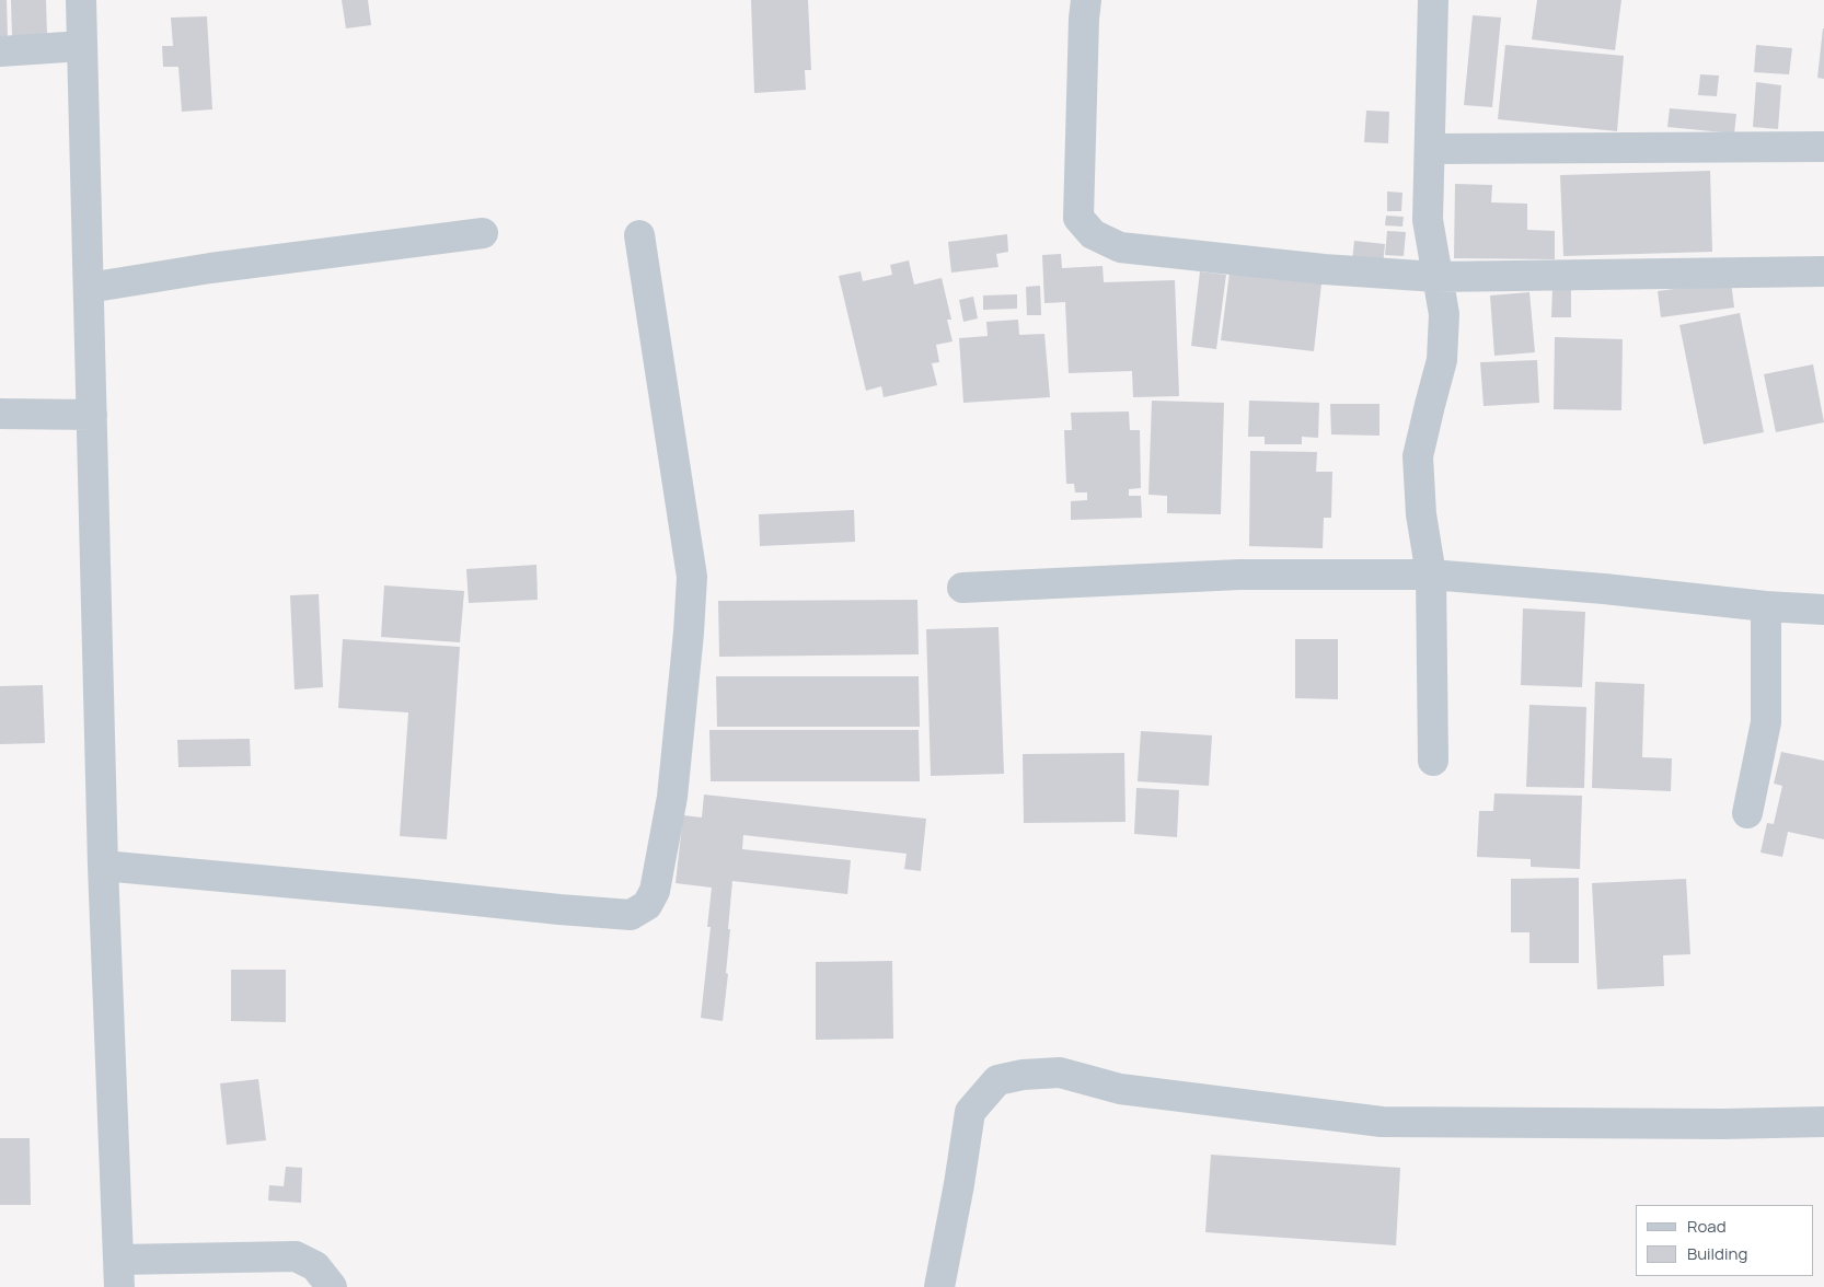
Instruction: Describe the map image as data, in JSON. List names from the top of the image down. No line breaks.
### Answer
{"legend":["Road","Building"]}
